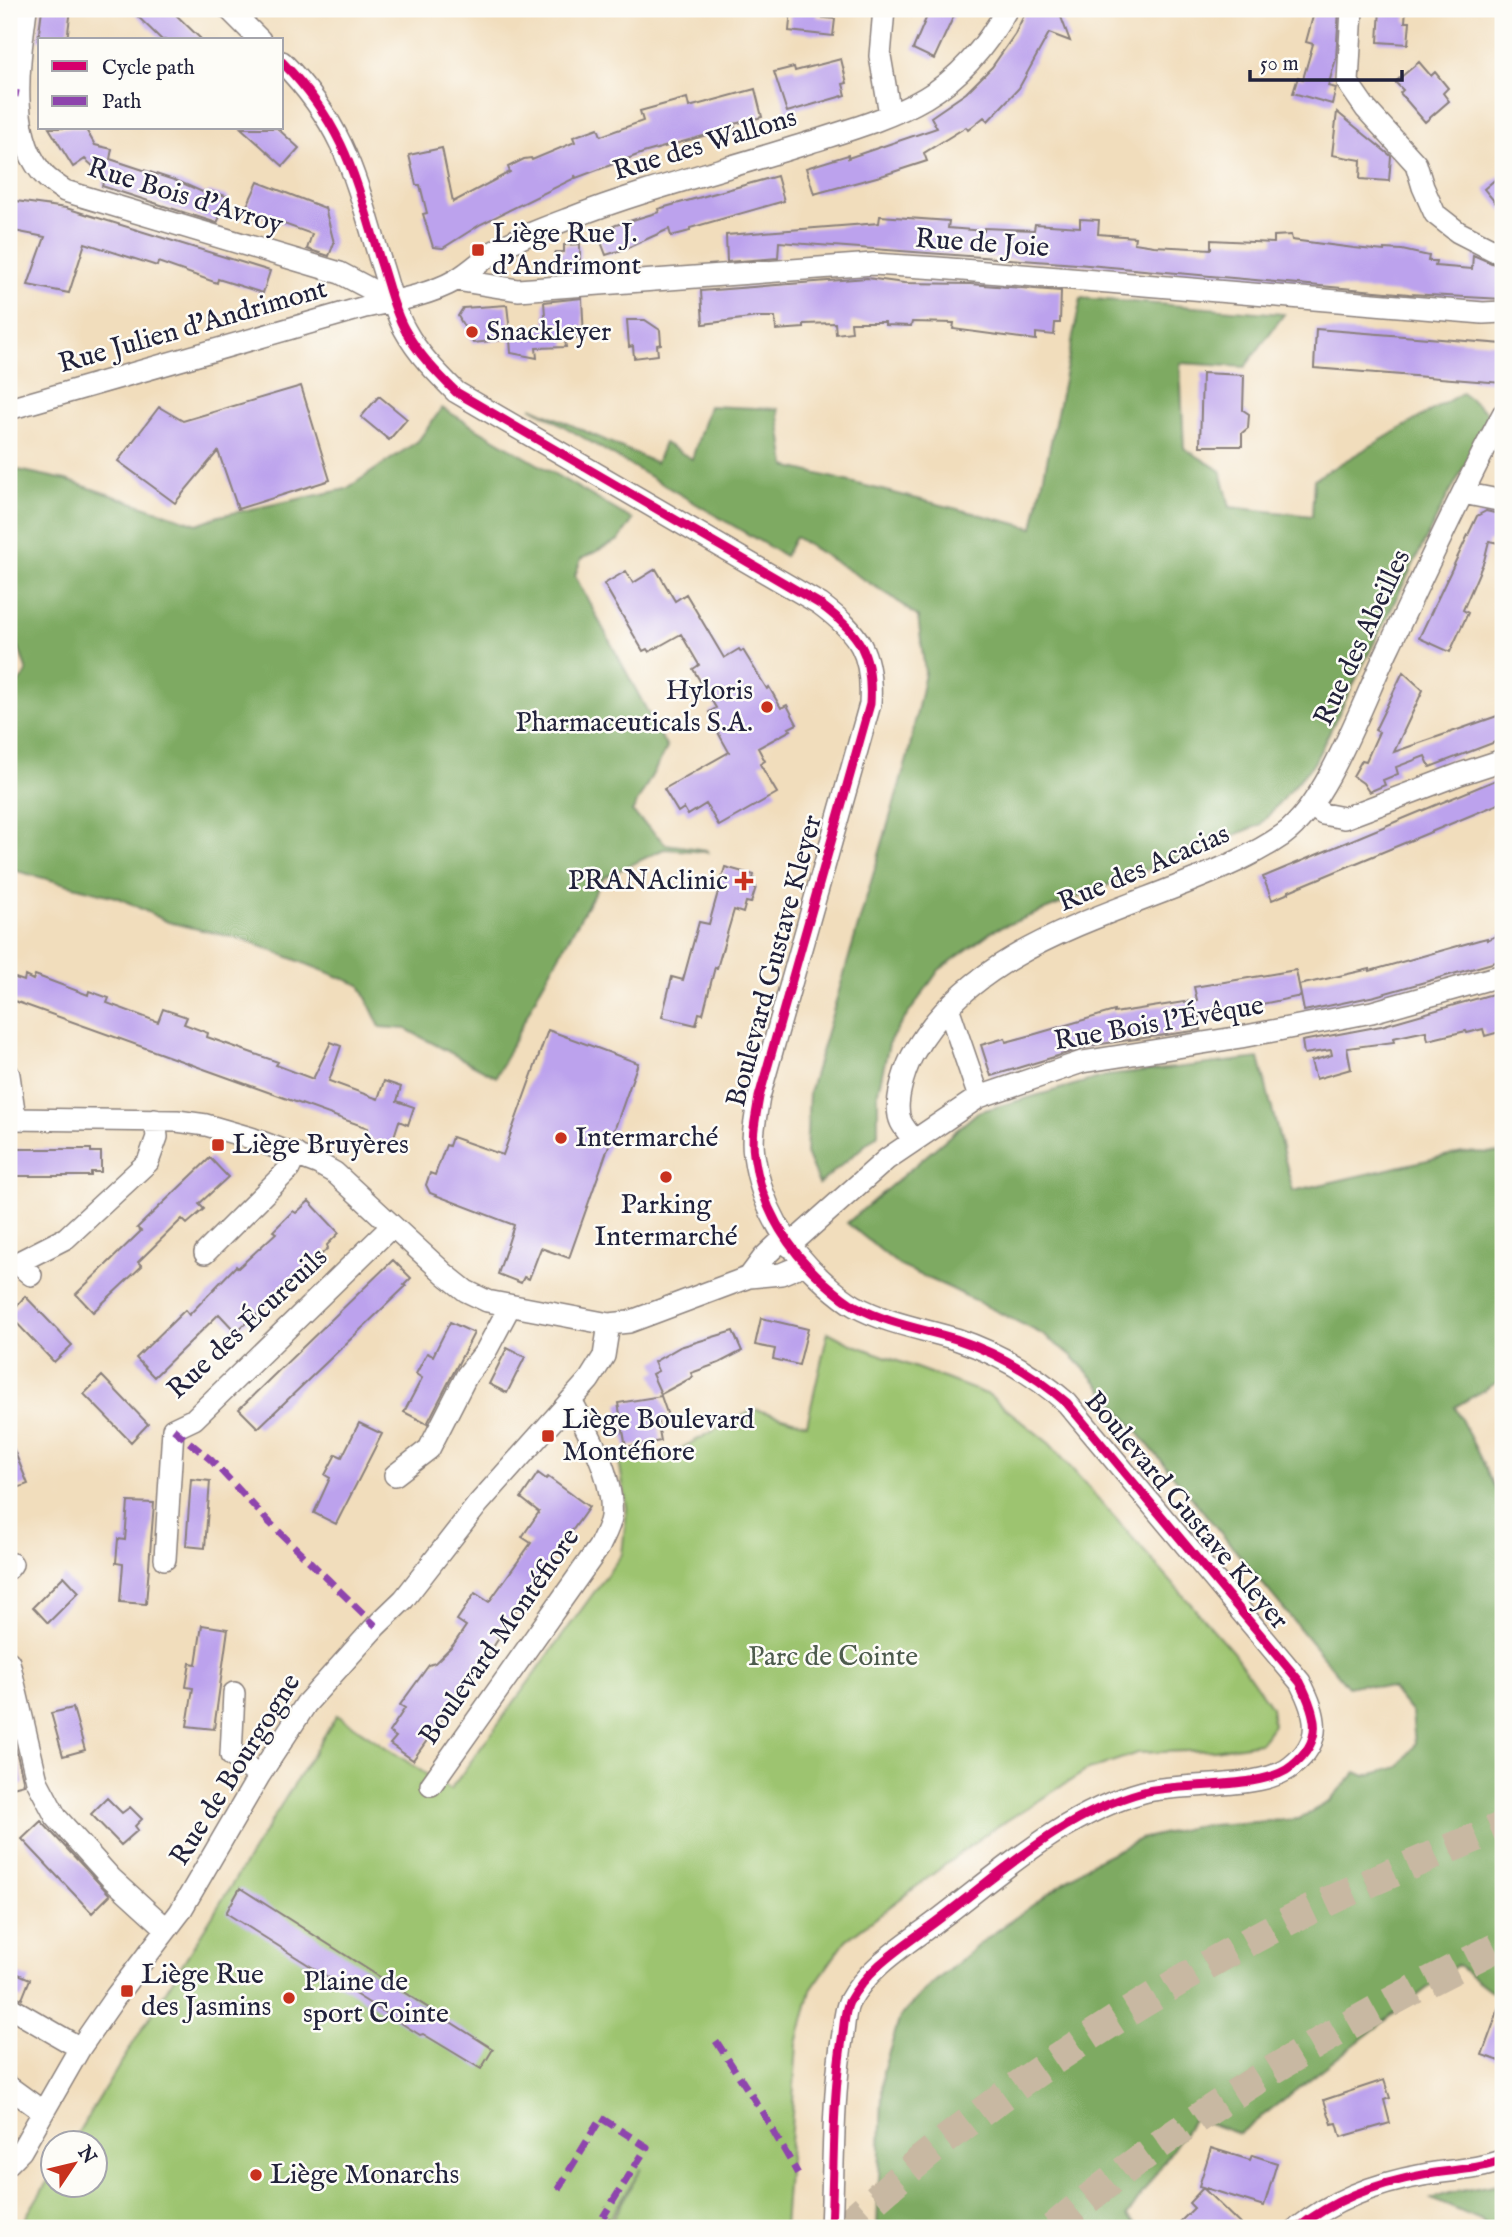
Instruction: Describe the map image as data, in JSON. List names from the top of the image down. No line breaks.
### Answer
{"streets":{"street":["Rue des Wallons","Rue Bois d'Avroy","Rue de Joie","Rue Julien d'Andrimont","Rue des Abeilles","Rue des Acacias","Boulevard Gustave Kleyer","Rue Bois l'Évêque","Rue des Écureuils","Boulevard Montéfiore","Rue de Bourgogne"]},"crossings":[["Rue des Wallons","Rue Bois d'Avroy"],["Rue des Wallons","Rue de Joie"],["Rue des Wallons","Rue Julien d'Andrimont"],["Rue des Wallons","Boulevard Gustave Kleyer"],["Rue Bois d'Avroy","Rue Julien d'Andrimont"],["Rue Bois d'Avroy","Boulevard Gustave Kleyer"],["Rue Julien d'Andrimont","Boulevard Gustave Kleyer"],["Rue des Abeilles","Rue des Acacias"],["Rue des Acacias","Rue Bois l'Évêque"],["Boulevard Gustave Kleyer","Rue Bois l'Évêque"],["Boulevard Montéfiore","Rue de Bourgogne"]],"parks":["Parc de Cointe"],"places":{"transit":["Liège Rue J. d'Andrimont","Liège Bruyères","Liège Boulevard Montéfiore","Liège Rue des Jasmins"],"other":["Snackleyer","Hyloris Pharmaceuticals S.A.","Intermarché","Parking Intermarché","Plaine de sport Cointe","Liège Monarchs"],"health":["PRANAclinic"]},"legend":["Cycle path","Path"],"scale_bar":"50 m","north":"top right"}
